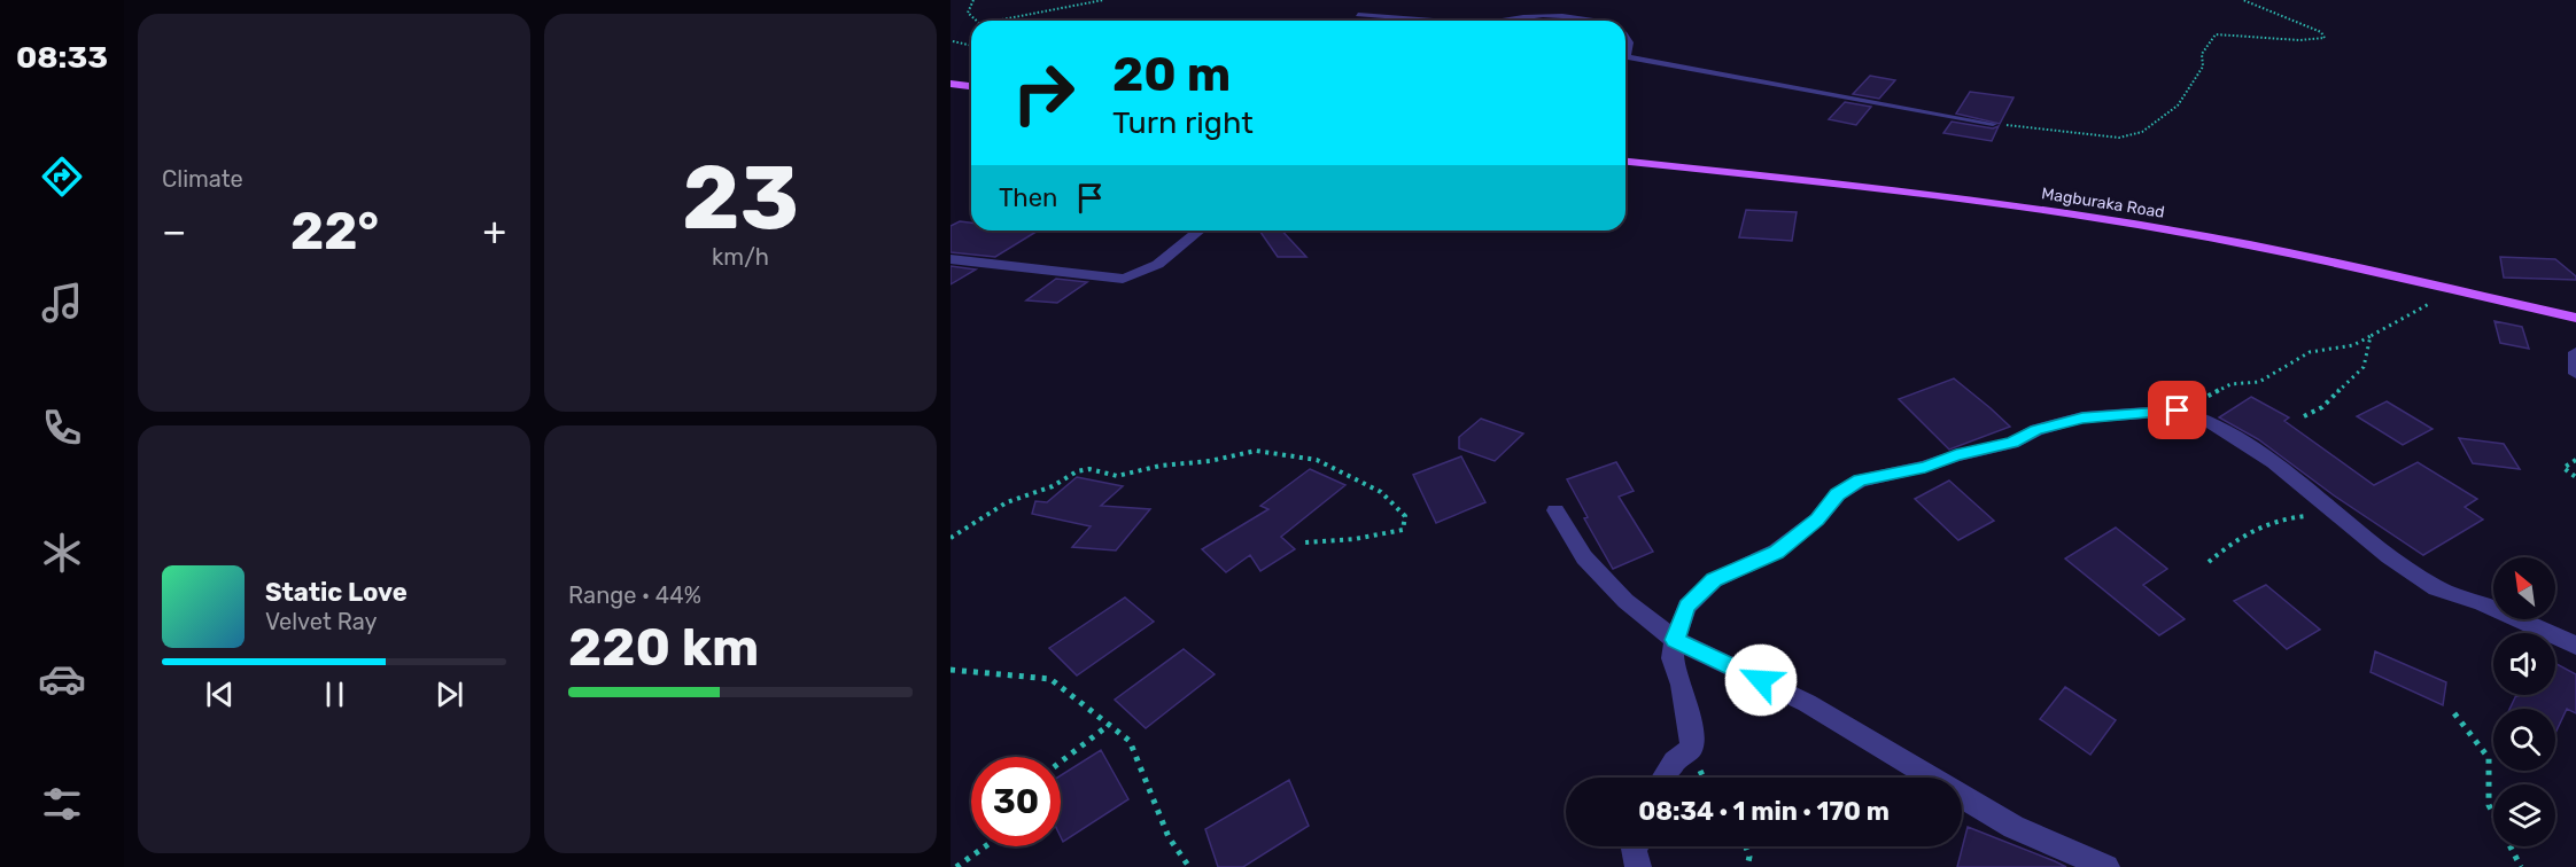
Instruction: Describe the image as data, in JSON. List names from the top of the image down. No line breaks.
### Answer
{"streets":{"main road":["Magburaka Road"]},"north":"top left","page":{"tabs":"08:33","tile":["Climate",["23","km/h"],["Range · 44%","220 km"]],"turn":["20 m","Turn right"],"then":"Then","heat":["−","22°","+"],"song":["Static Love","Velvet Ray"],"limit":"30","trip":"08:34 · 1 min · 170 m"}}
